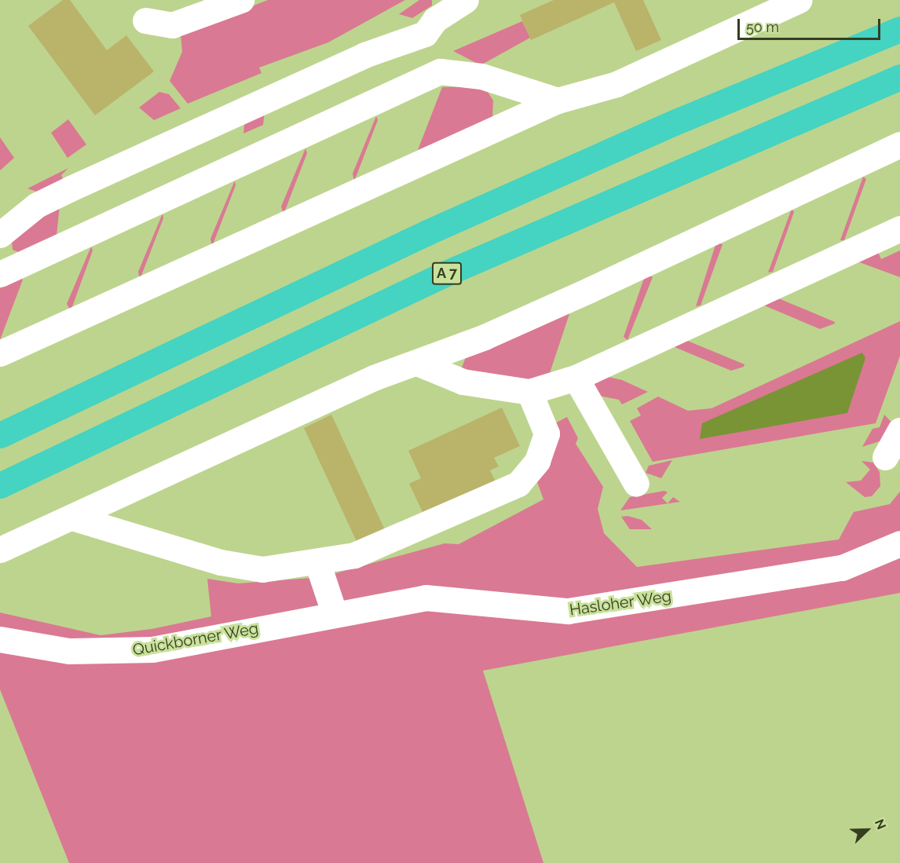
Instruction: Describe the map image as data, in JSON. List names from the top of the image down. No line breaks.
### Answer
{"streets":{"highway":["A 7"],"street":["Hasloher Weg","Quickborner Weg"]},"crossings":[["Hasloher Weg","Quickborner Weg"]],"scale_bar":"50 m","north":"top right"}
